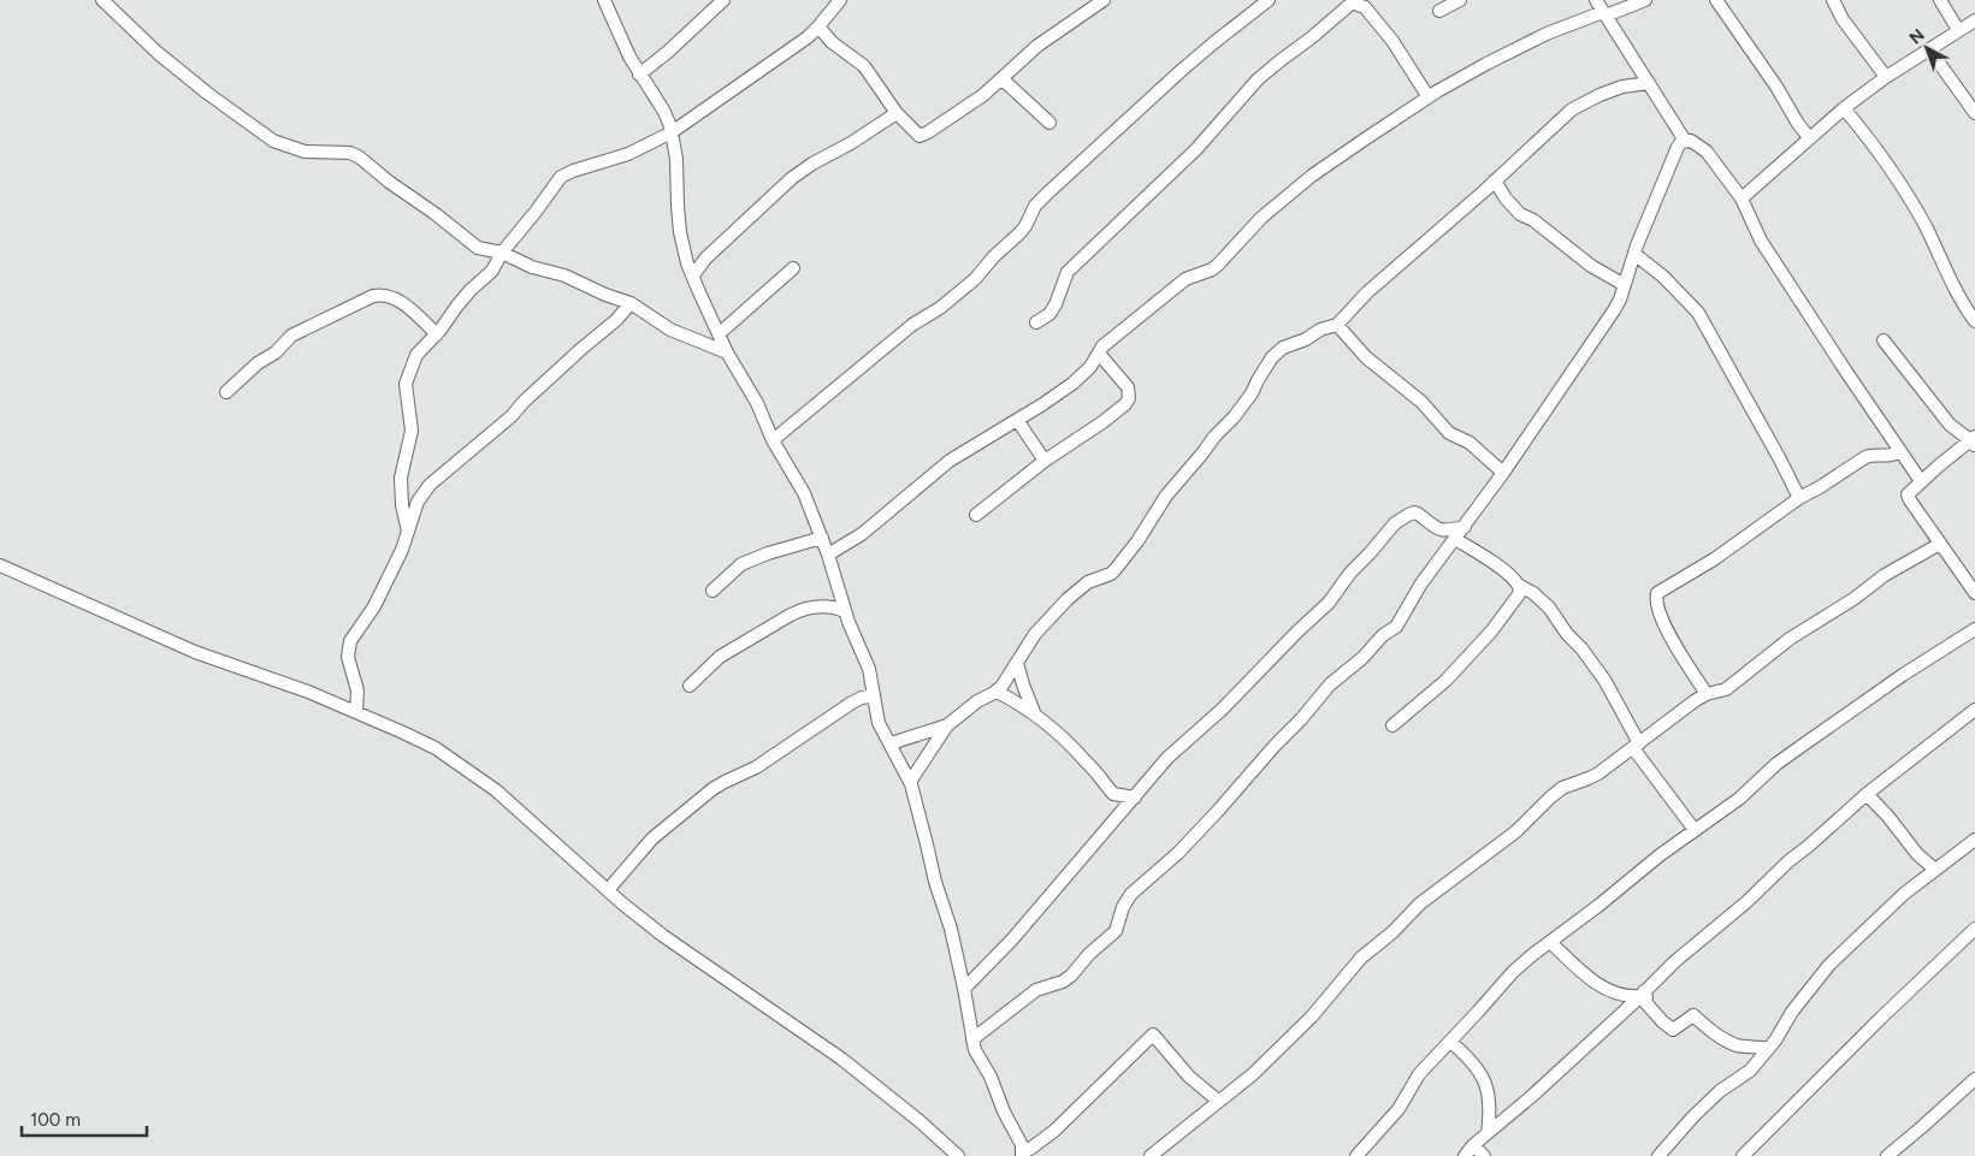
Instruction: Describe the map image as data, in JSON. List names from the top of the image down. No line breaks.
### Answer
{"scale_bar":"100 m","north":"top left"}
